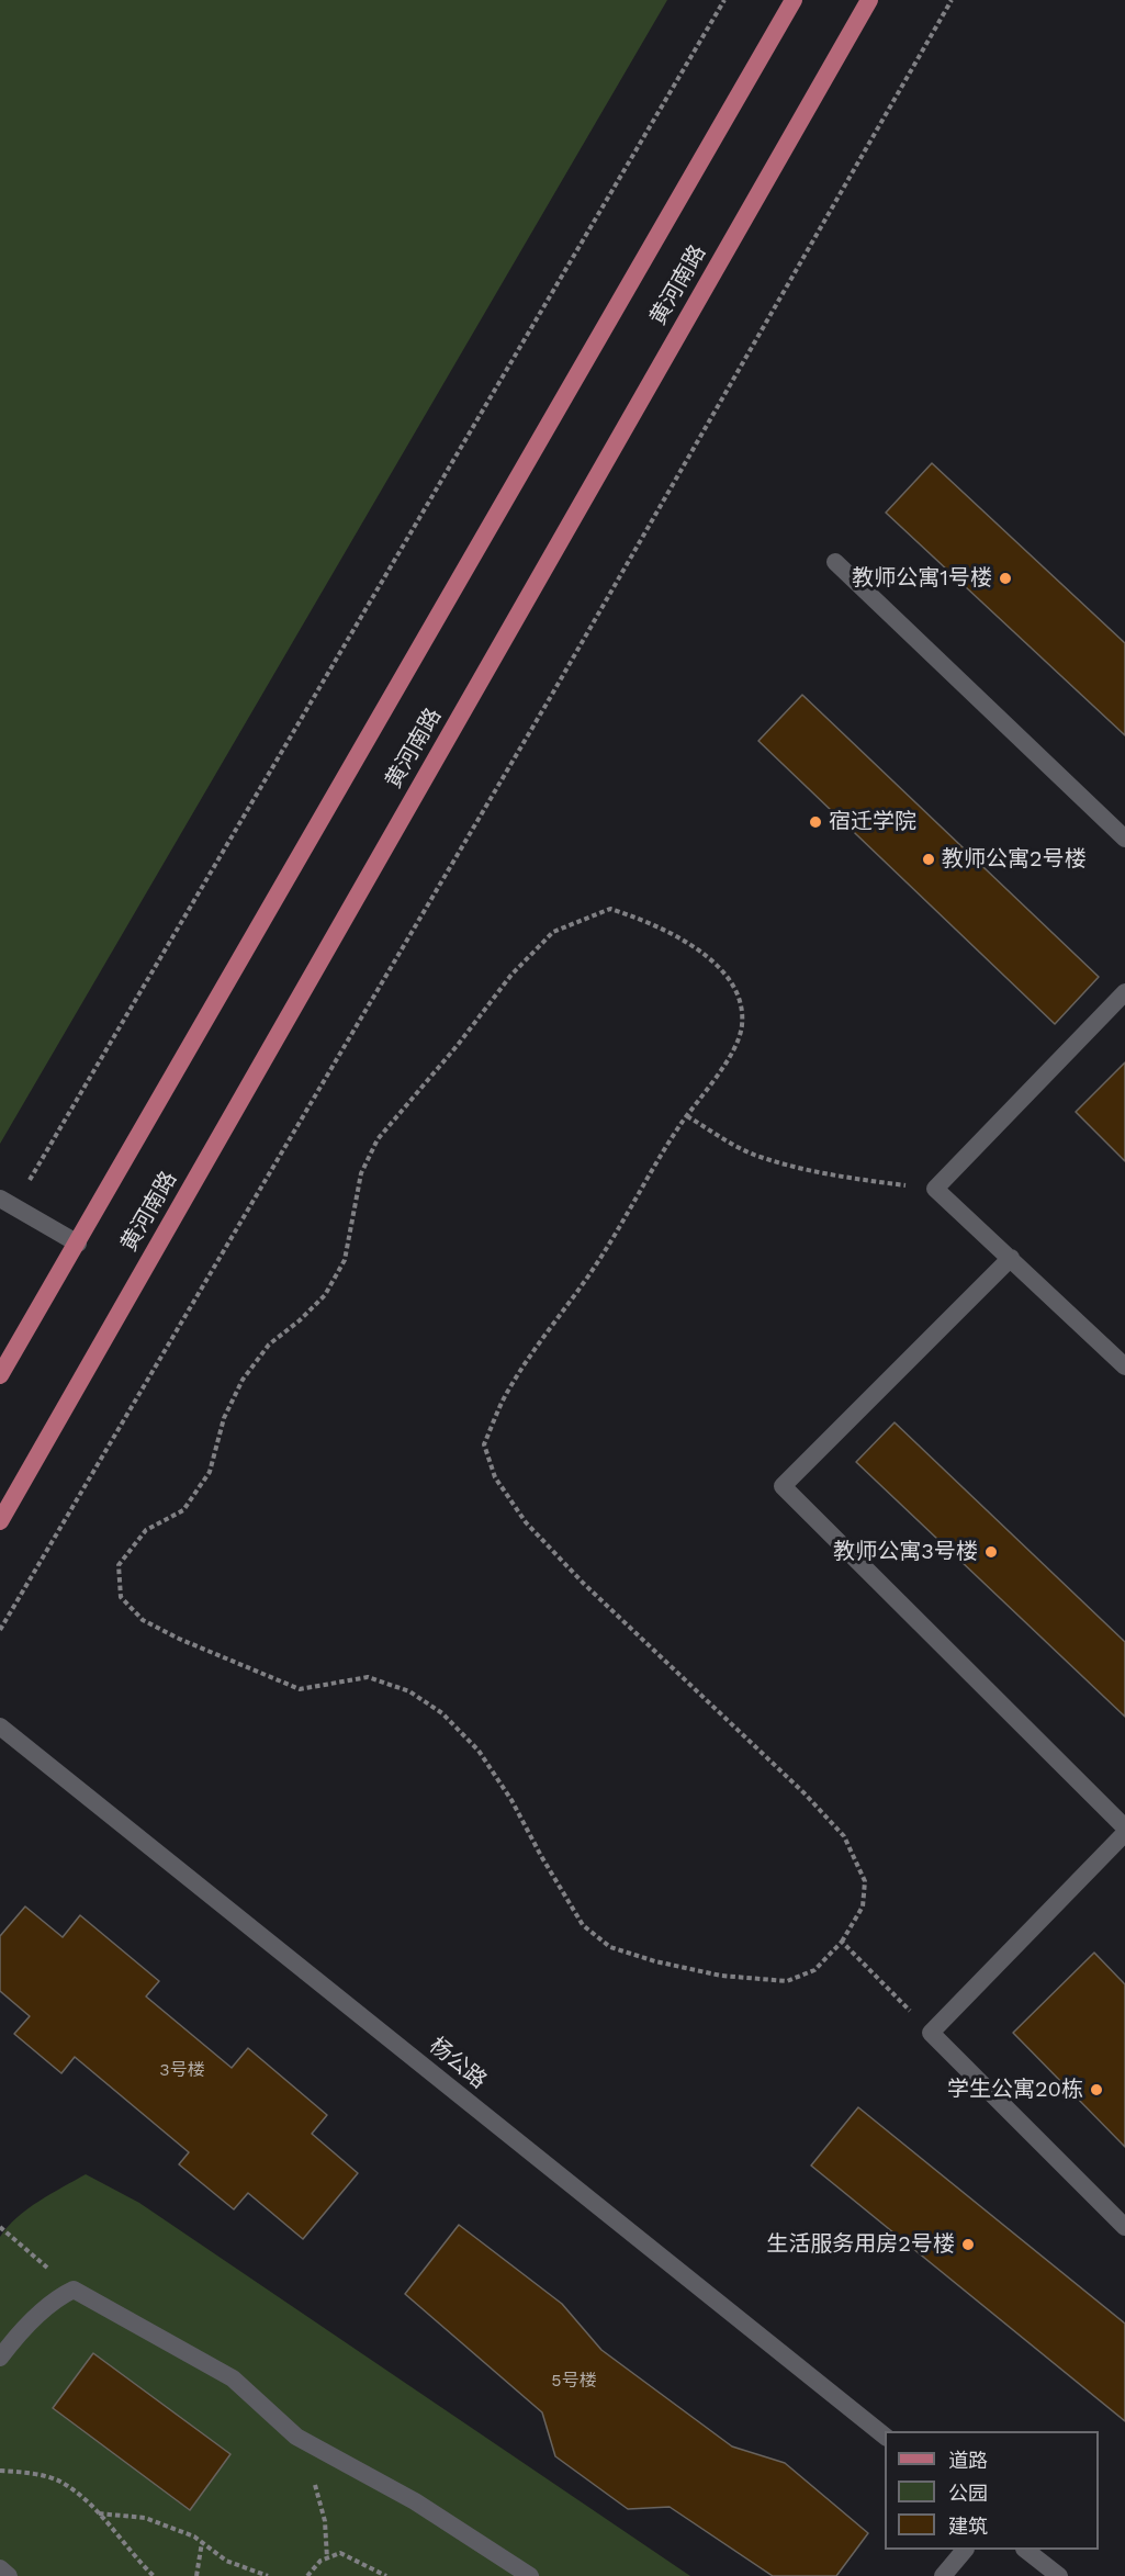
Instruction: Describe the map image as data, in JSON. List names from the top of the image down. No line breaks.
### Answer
{"streets":{"main road":["黄河南路"],"street":["杨公路"]},"places":["教师公寓1号楼","宿迁学院","教师公寓2号楼","教师公寓3号楼","学生公寓20栋","生活服务用房2号楼"],"house_numbers":["3号楼","5号楼"],"legend":["道路","公园","建筑"]}
